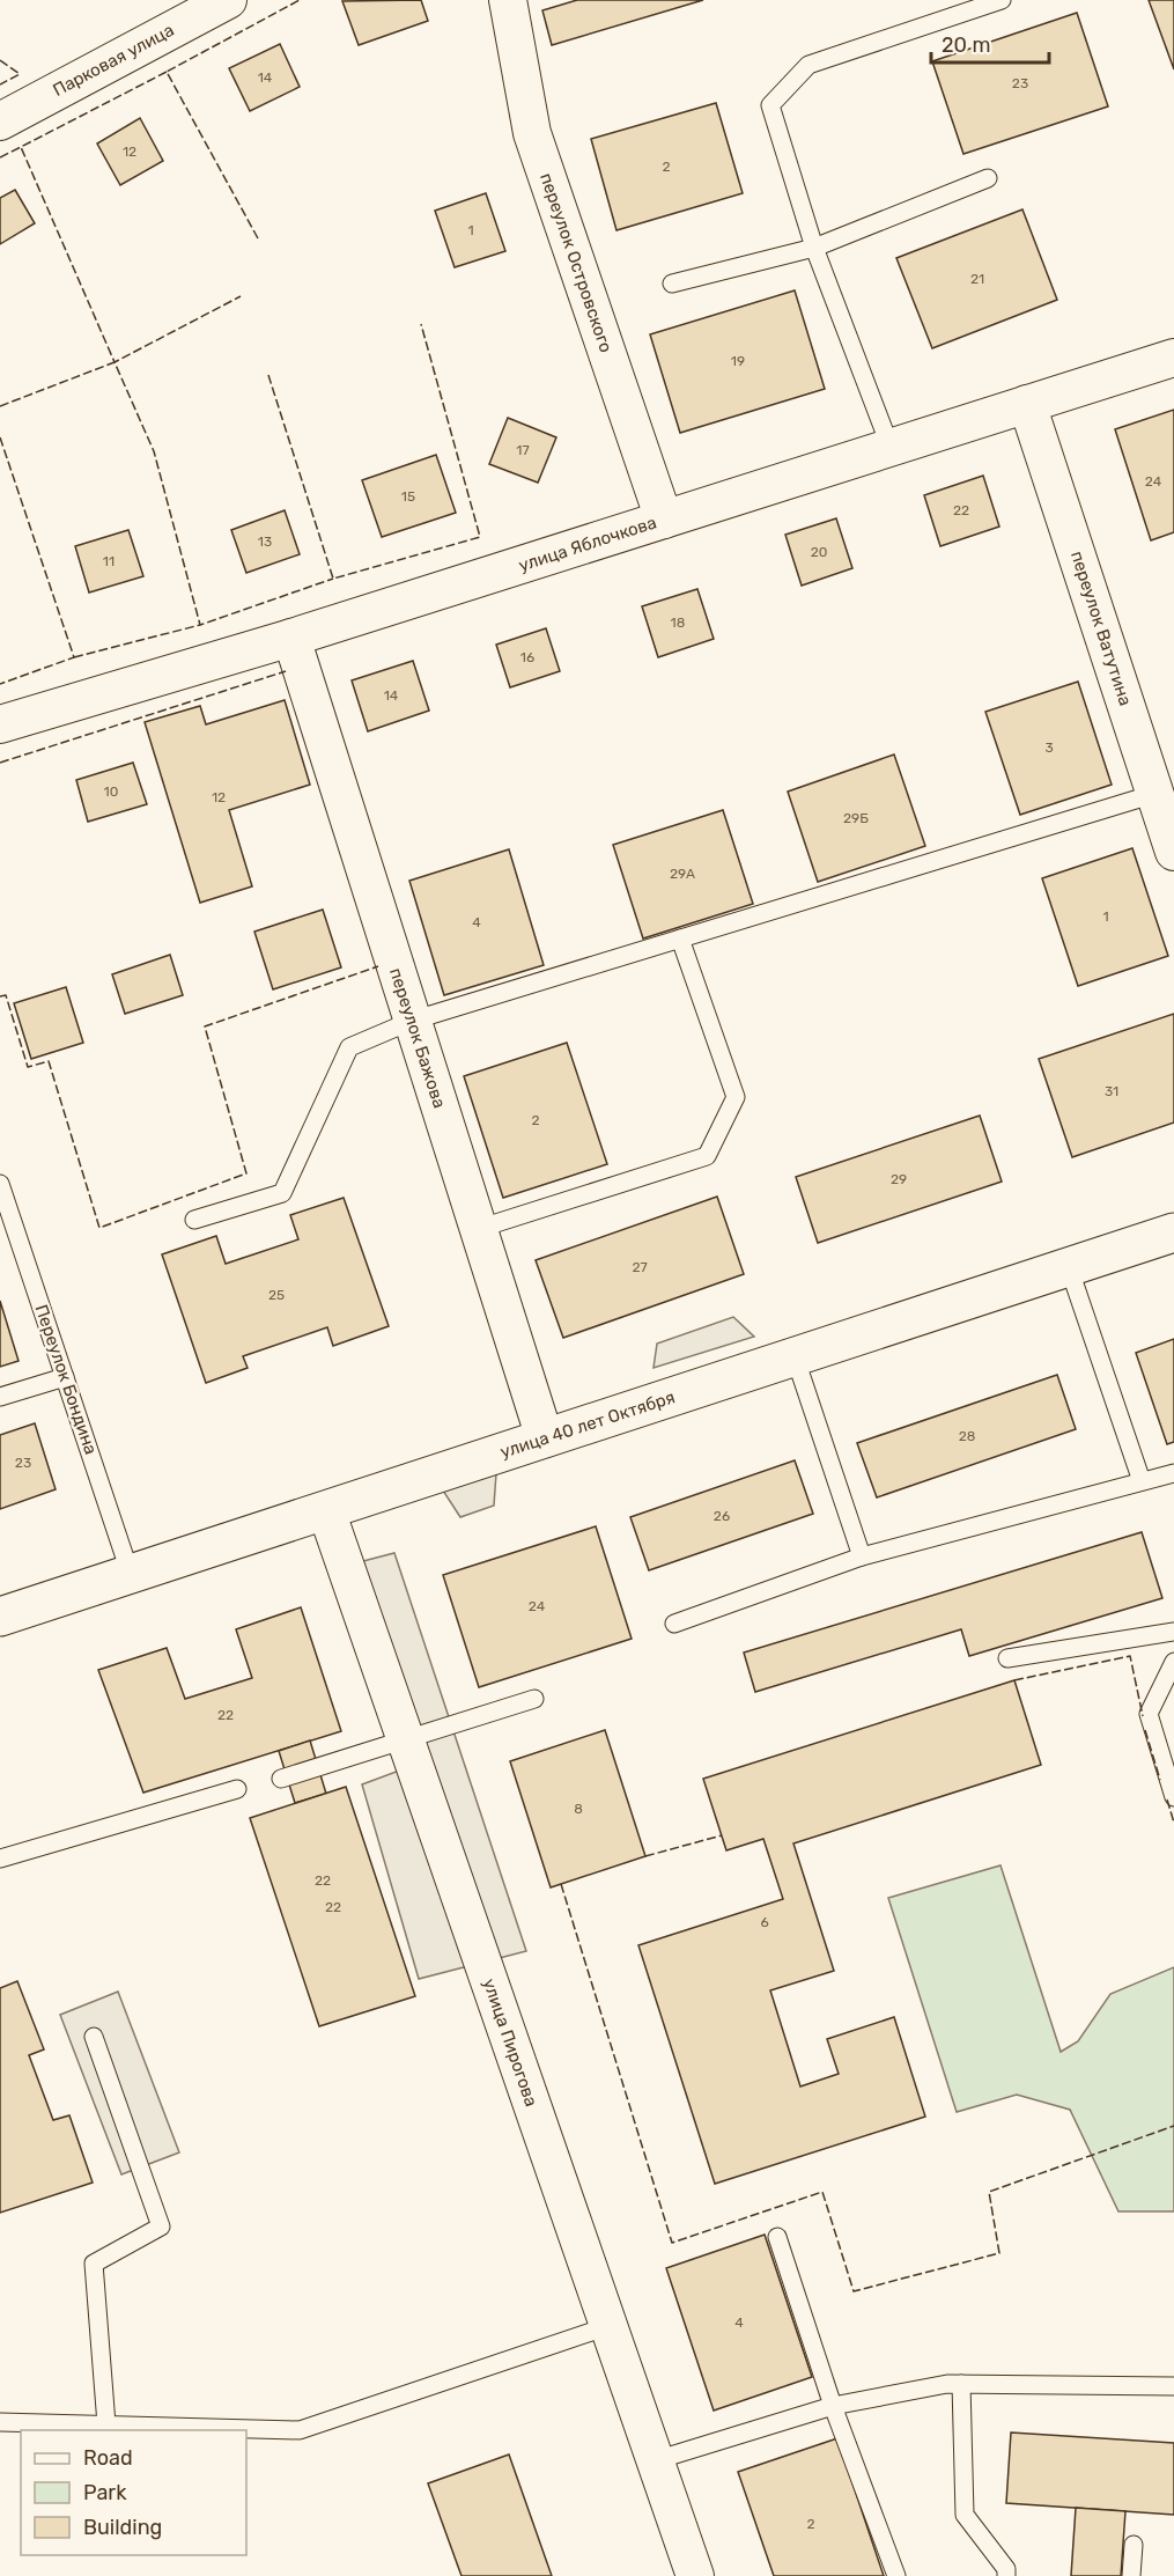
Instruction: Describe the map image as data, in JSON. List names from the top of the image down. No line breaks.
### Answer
{"streets":{"street":["Парковая улица","переулок Островского","улица Яблочкова","переулок Ватутина","переулок Бажова","улица 40 лет Октября","улица Пирогова"],"lane":["Переулок Бондина"]},"crossings":[["переулок Островского","улица Яблочкова"],["улица Яблочкова","переулок Ватутина"],["улица Яблочкова","переулок Бажова"],["переулок Бажова","улица 40 лет Октября"],["Переулок Бондина","улица 40 лет Октября"],["улица 40 лет Октября","улица Пирогова"]],"house_numbers":["14","23","12","2","1","21","19","17","24","15","22","13","20","11","18","16","14","3","10","12","29Б","29А","1","4","31","2","29","27","25","28","23","26","24","22","8","22","22","6","4","2"],"legend":["Road","Park","Building"],"scale_bar":"20 m"}
